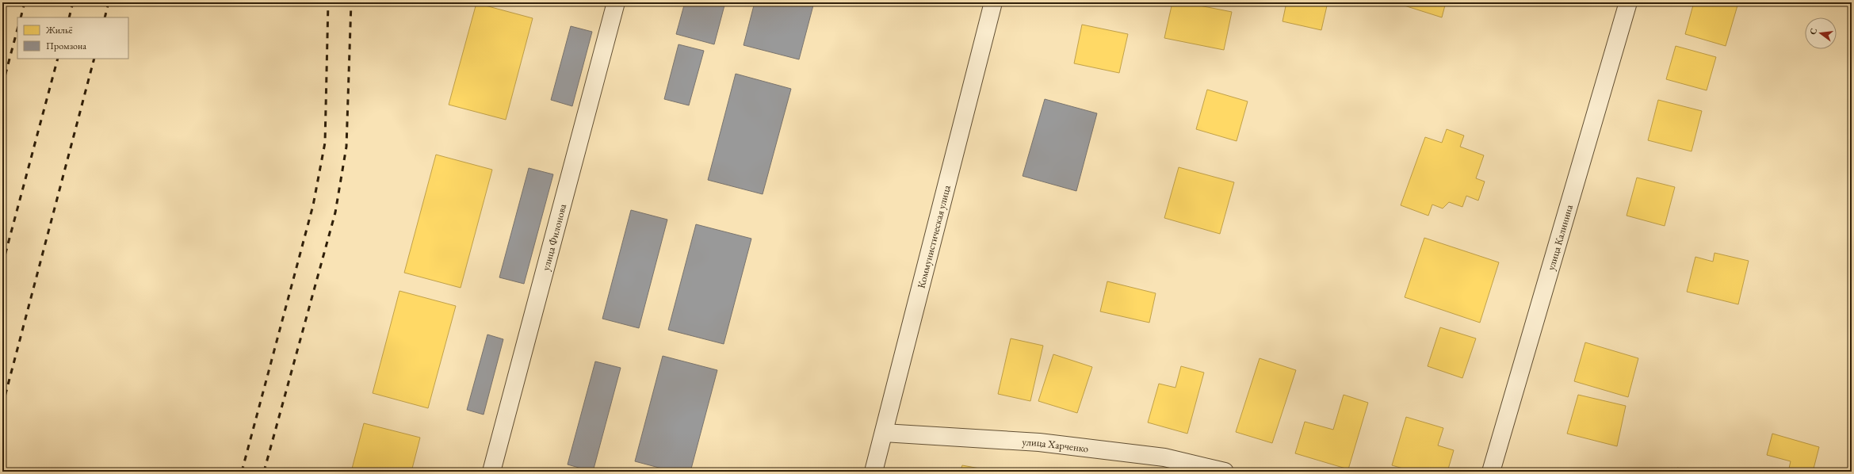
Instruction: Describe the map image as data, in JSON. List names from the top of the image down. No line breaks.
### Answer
{"streets":{"street":["улица Филонова","Коммунистическая улица","улица Калинина","улица Харченко"]},"crossings":[["Коммунистическая улица","улица Харченко"]],"legend":["Жильё","Промзона"],"north":"left"}
